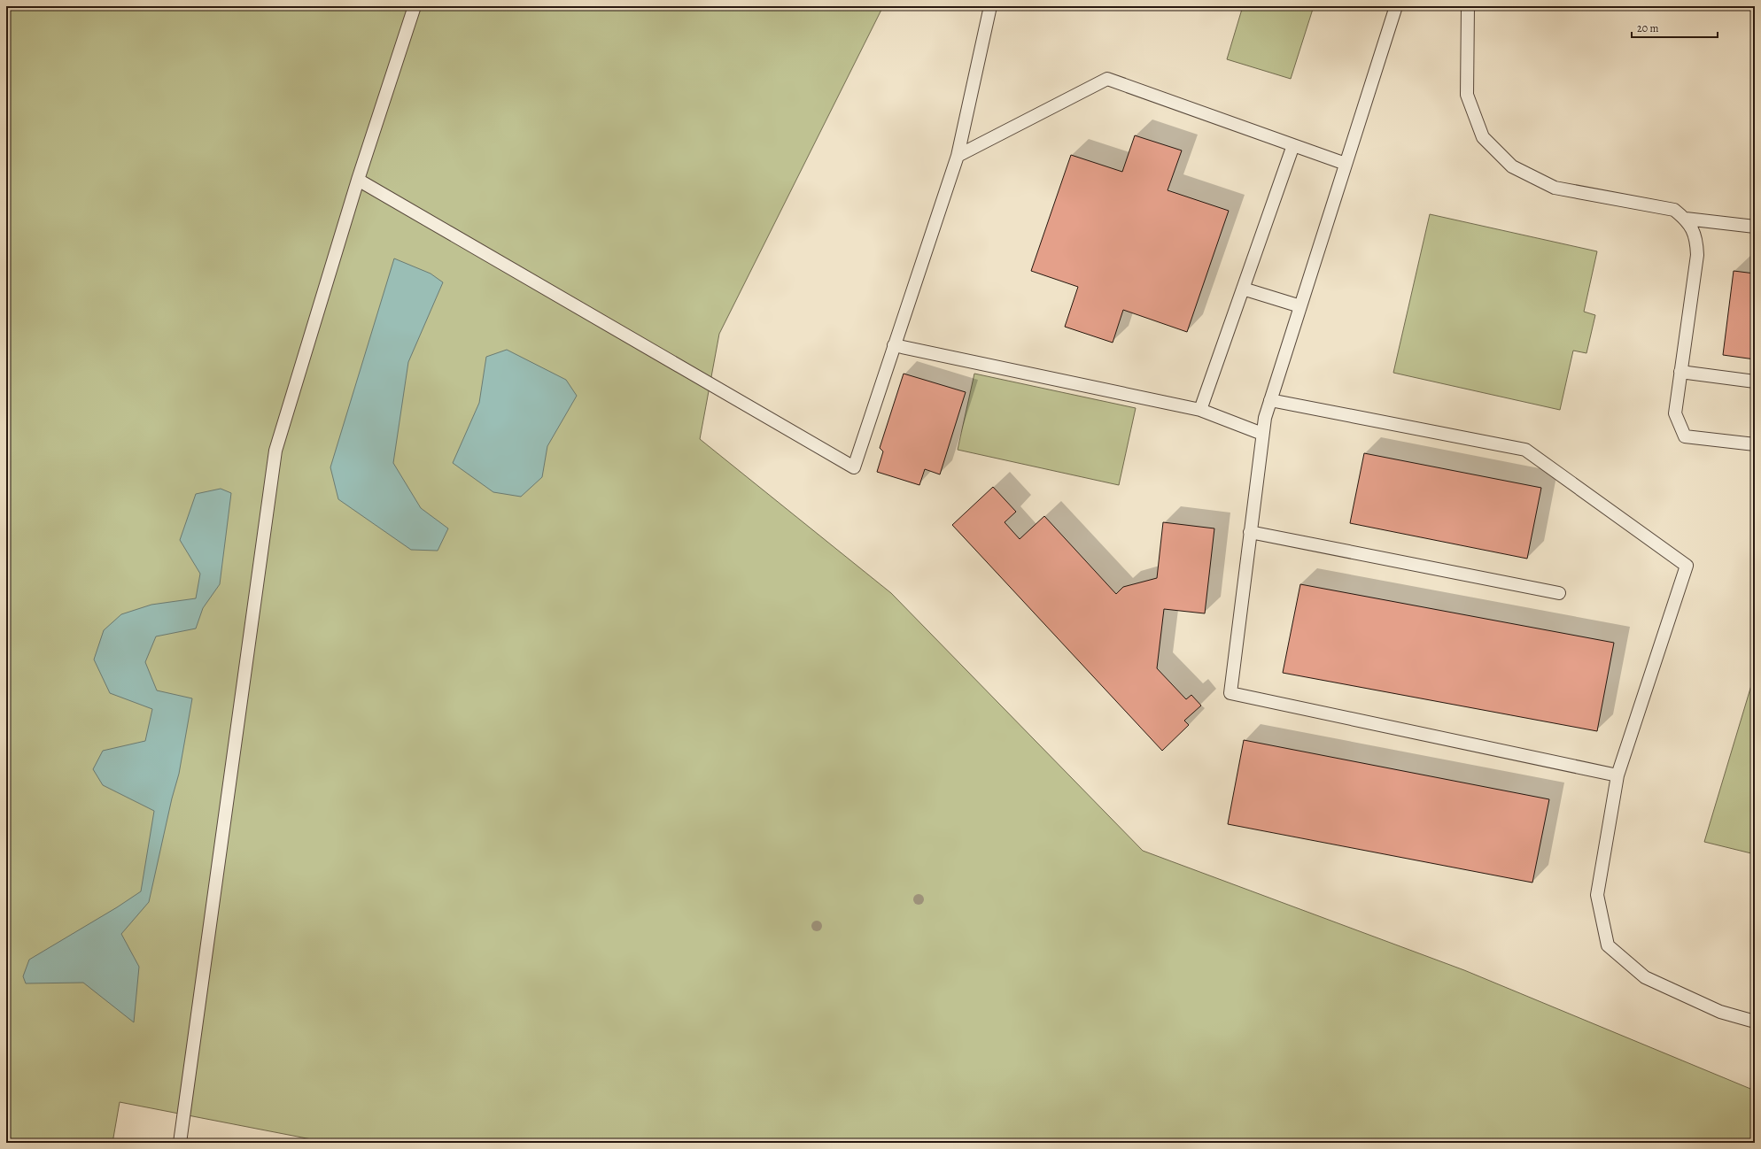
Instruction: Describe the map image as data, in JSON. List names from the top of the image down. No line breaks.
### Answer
{"scale_bar":"20 m"}
